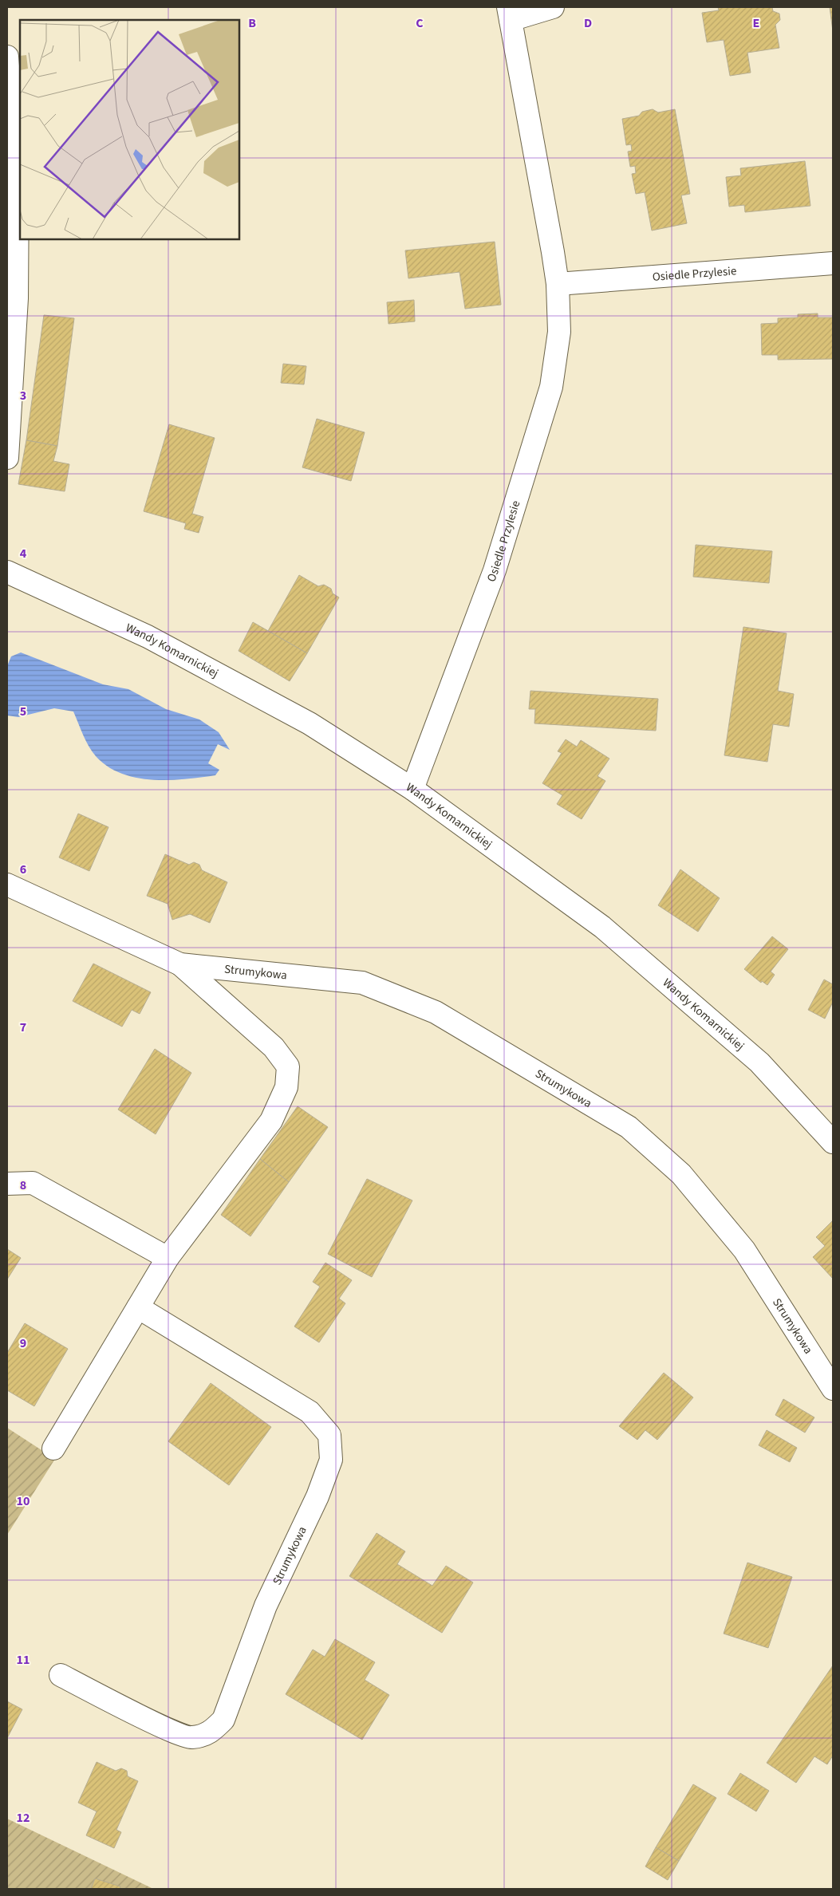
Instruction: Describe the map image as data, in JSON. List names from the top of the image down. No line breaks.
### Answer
{"streets":{"street":["Osiedle Przylesie","Wandy Komarnickiej","Strumykowa"]},"crossings":[["Osiedle Przylesie","Wandy Komarnickiej"]],"grid":{"columns":["B","C","D","E"],"rows":["3","4","5","6","7","8","9","10","11","12"]}}
